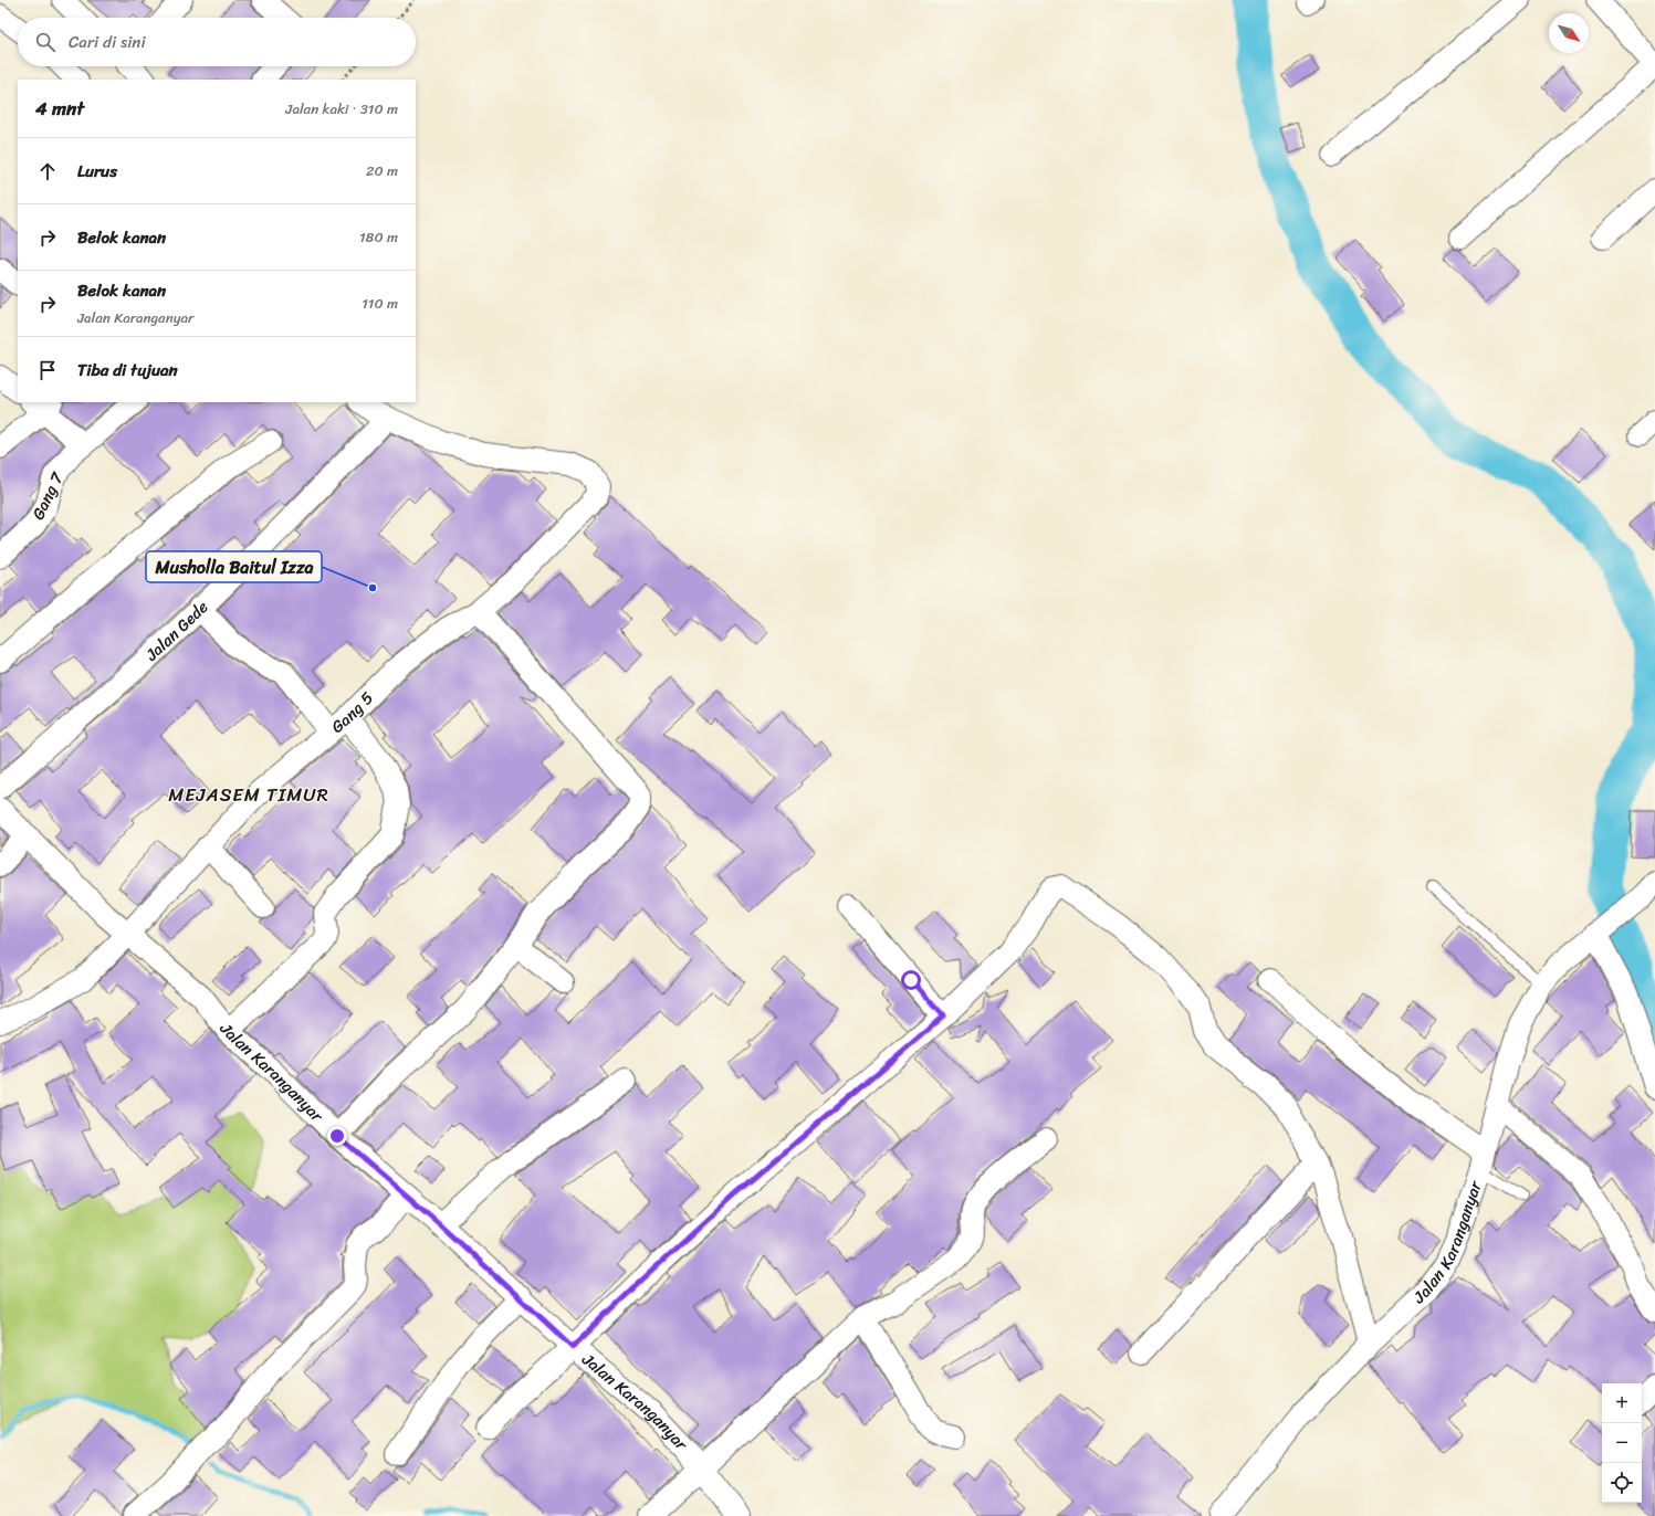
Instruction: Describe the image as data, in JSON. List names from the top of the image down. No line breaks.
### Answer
{"streets":{"street":["Gang 7","Jalan Gede","Gang 5","Jalan Karanganyar"]},"crossings":[["Jalan Gede","Gang 5"],["Gang 5","Jalan Karanganyar"]],"districts":["MEJASEM TIMUR"],"places":["Musholla Baitul Izza"],"north":"bottom right","page":{"search":"Cari di sini","heading":["4 mnt","Jalan kaki · 310 m"],"list":[["Lurus","20 m"],["Belok kanan","180 m"],["Belok kanan","Jalan Karanganyar","110 m"],"Tiba di tujuan"],"map_buttons":["+","−"]}}
